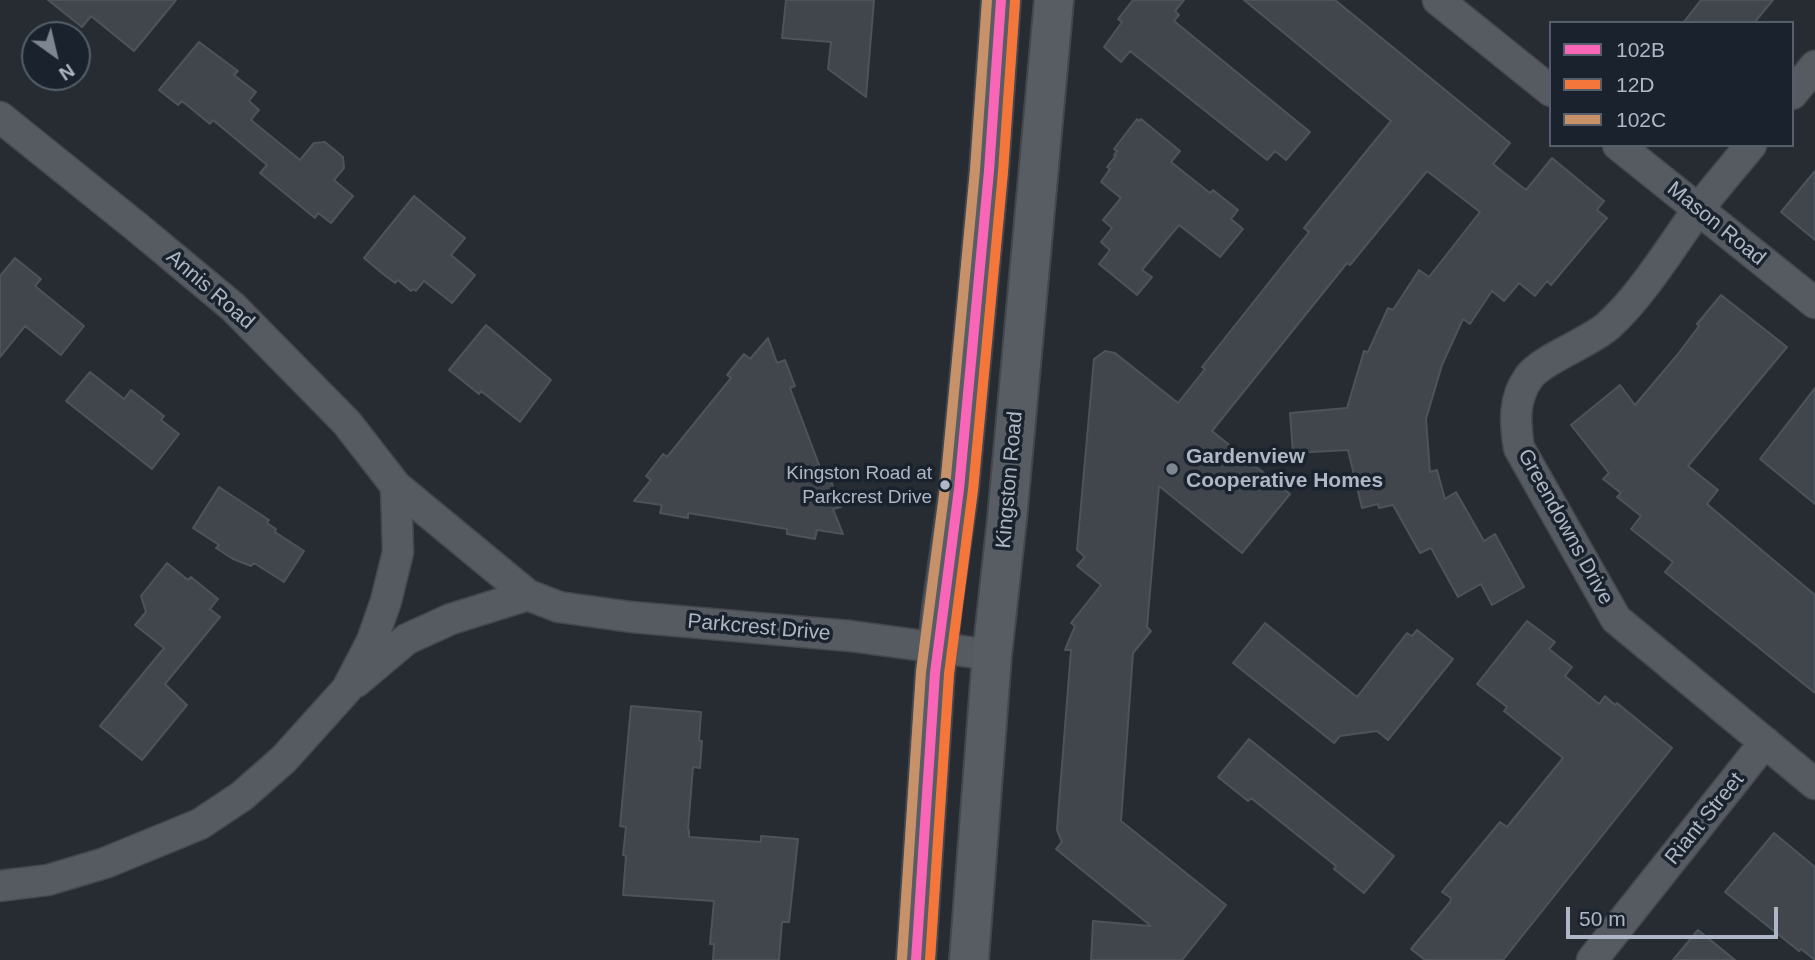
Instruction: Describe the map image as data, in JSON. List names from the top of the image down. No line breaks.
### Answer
{"streets":{"main road":["Kingston Road"],"street":["Mason Road","Annis Road","Greendowns Drive","Parkcrest Drive","Riant Street"]},"crossings":[["Mason Road","Greendowns Drive"],["Annis Road","Parkcrest Drive"],["Kingston Road","Parkcrest Drive"],["Greendowns Drive","Riant Street"]],"places":["Gardenview Cooperative Homes","Kingston Road at Parkcrest Drive"],"lines":["transit line 102B","transit line 102C","transit line 12D"],"legend":["102B","12D","102C"],"scale_bar":"50 m","north":"bottom right"}
